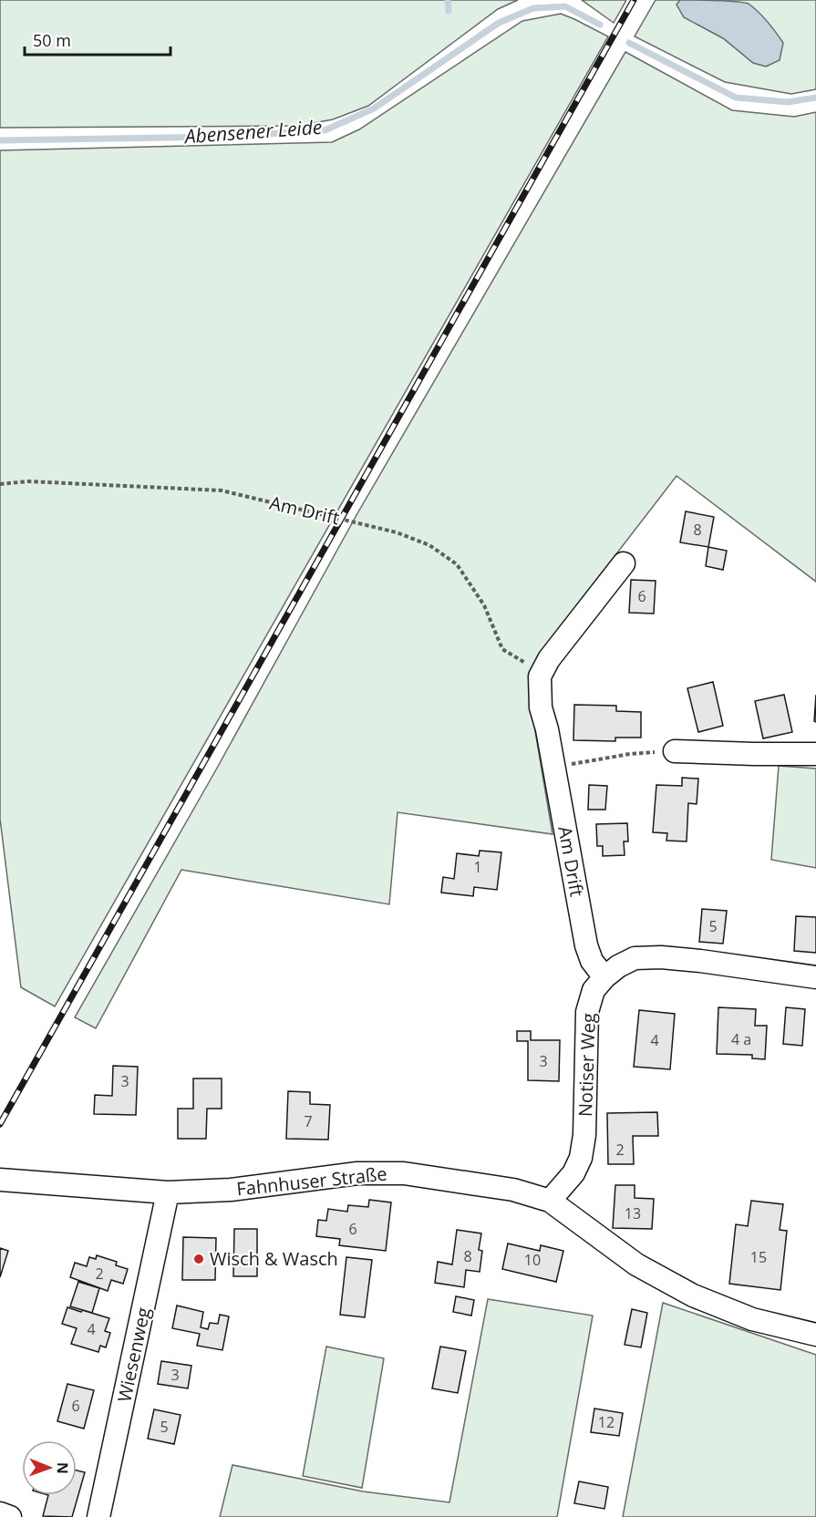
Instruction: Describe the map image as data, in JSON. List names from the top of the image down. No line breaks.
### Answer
{"streets":{"street":["Am Drift","Notiser Weg","Fahnhuser Straße","Wiesenweg"]},"crossings":[["Am Drift","Notiser Weg"],["Notiser Weg","Fahnhuser Straße"],["Fahnhuser Straße","Wiesenweg"]],"water":["Abensener Leide"],"places":["Wisch & Wasch"],"house_numbers":["8","6","1","5","4 a","4","3","3","7","2","13","6","8","15","10","2","4","3","6","12","5"],"scale_bar":"50 m","north":"right"}
